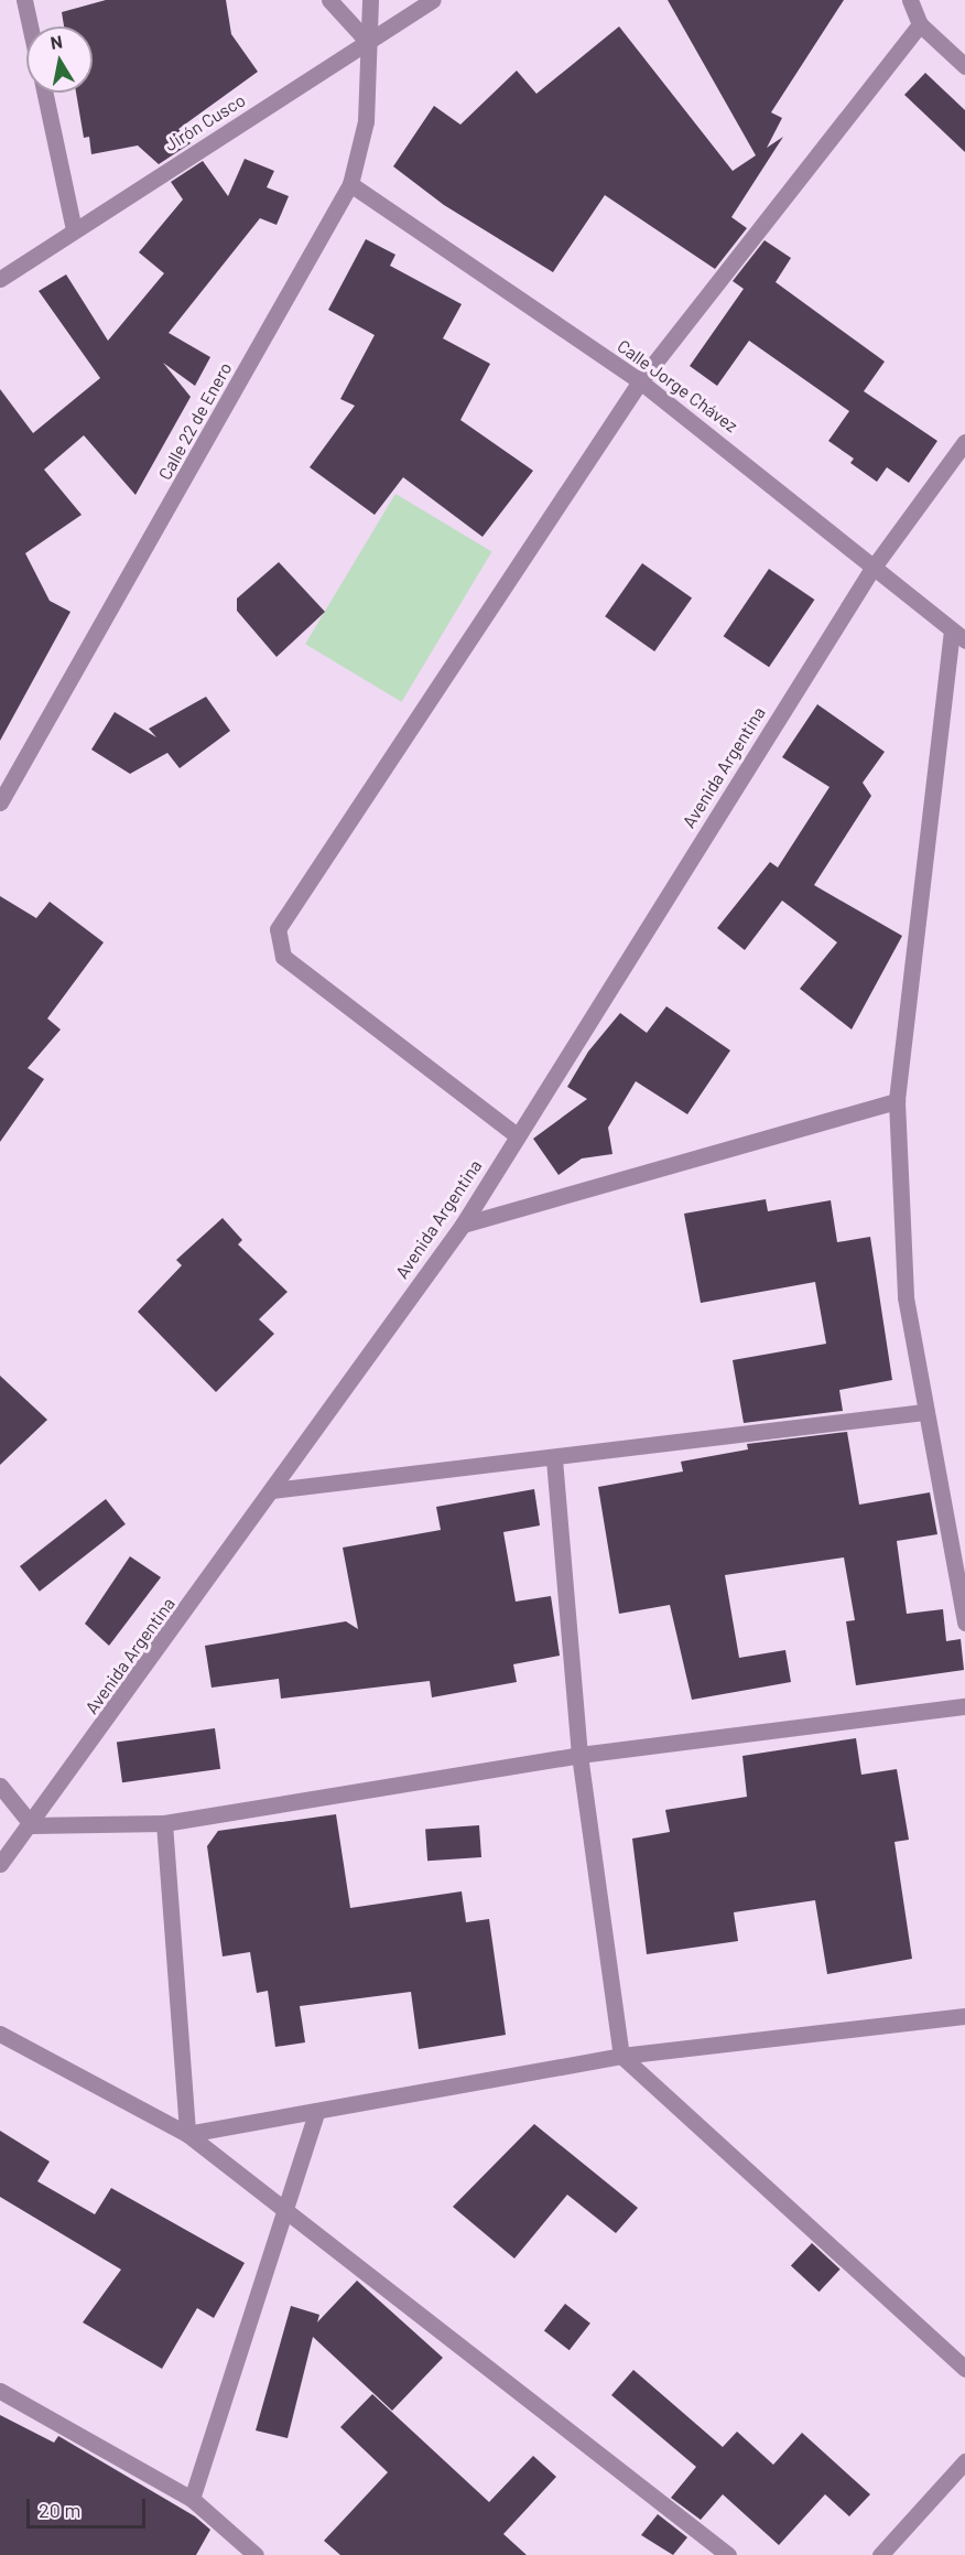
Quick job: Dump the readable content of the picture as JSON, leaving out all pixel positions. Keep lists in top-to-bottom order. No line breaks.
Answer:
{"streets":{"street":["Jirón Cusco","Calle Jorge Chávez","Calle 22 de Enero","Avenida Argentina"]},"crossings":[["Jirón Cusco","Calle 22 de Enero"],["Calle Jorge Chávez","Calle 22 de Enero"],["Calle Jorge Chávez","Avenida Argentina"]],"scale_bar":"20 m","north":"top"}
